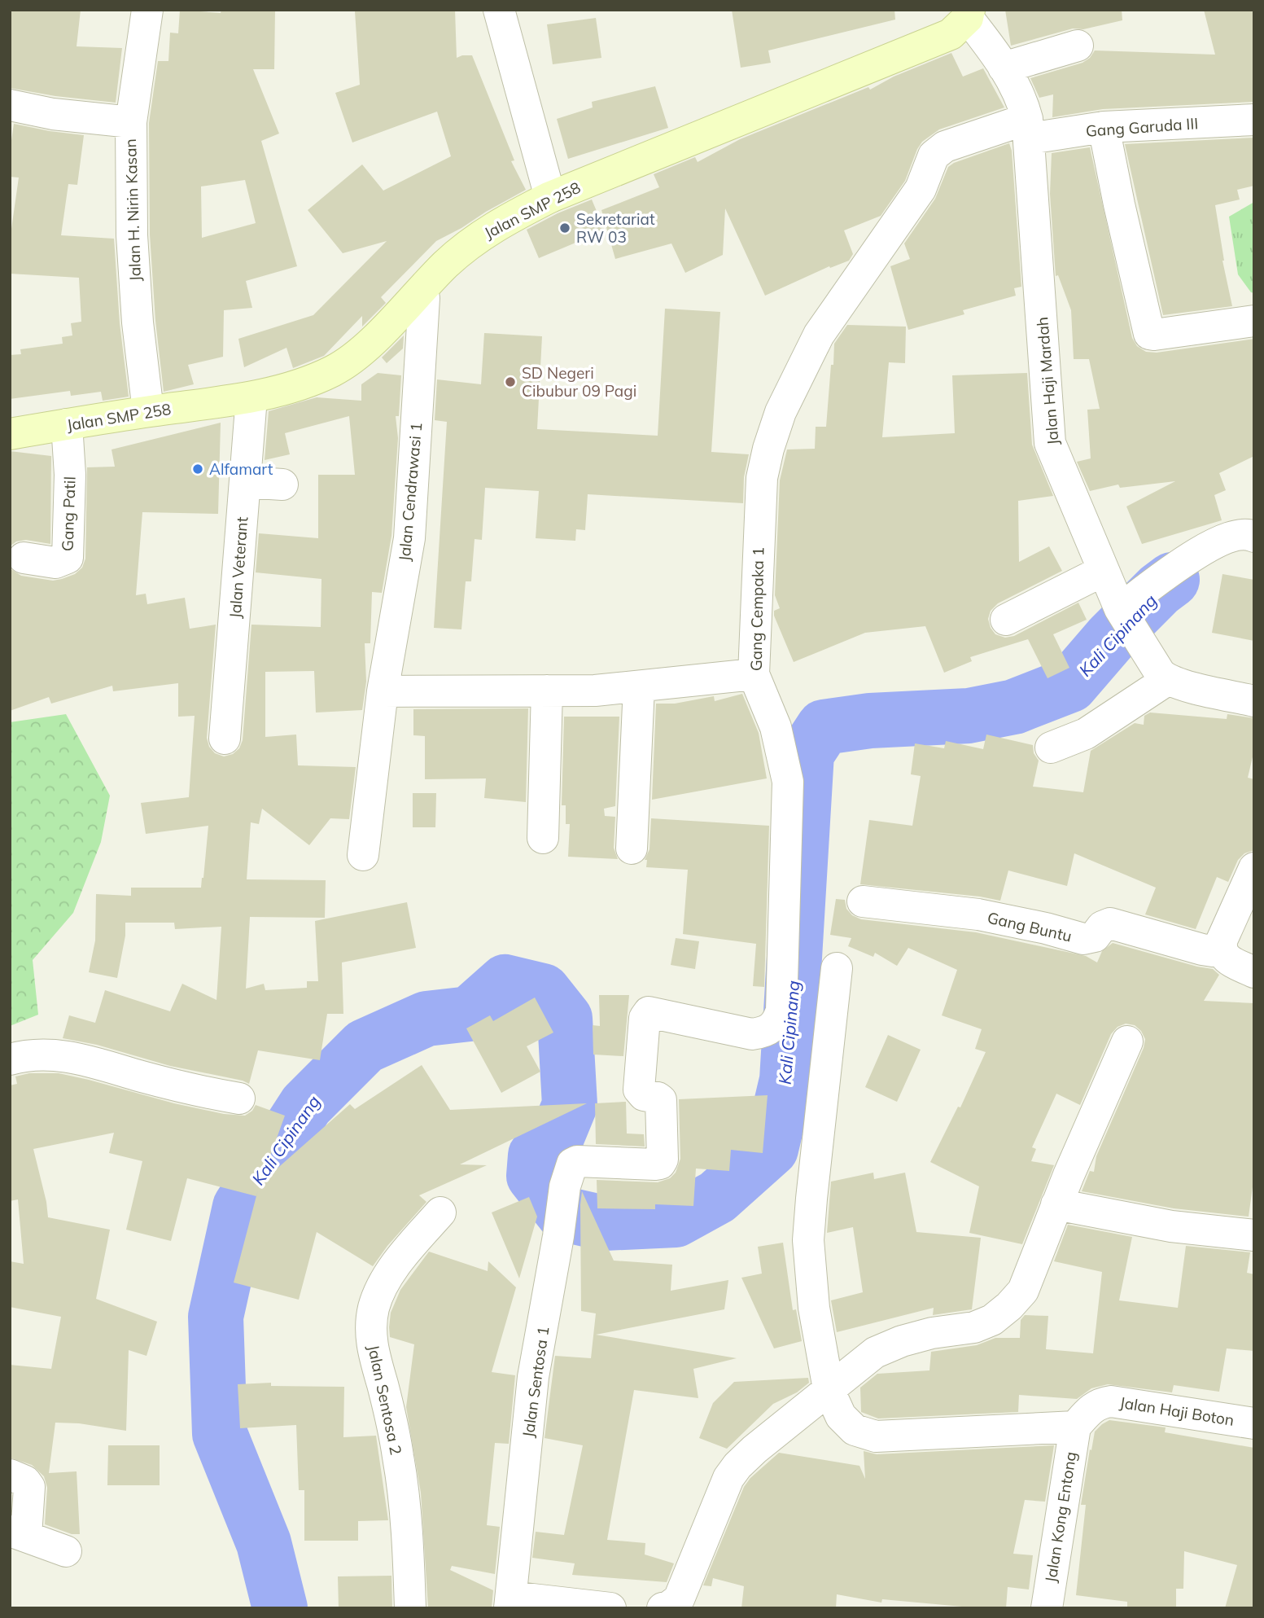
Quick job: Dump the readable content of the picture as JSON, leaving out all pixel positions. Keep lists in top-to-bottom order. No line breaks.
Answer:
{"streets":{"street":["Gang Garuda III","Jalan H. Nirin Kasan","Jalan SMP 258","Jalan Haji Mardah","Jalan Cendrawasi 1","Gang Patil","Jalan Veterant","Gang Cempaka 1","Gang Buntu","Jalan Sentosa 1","Jalan Sentosa 2","Jalan Haji Boton","Jalan Kong Entong"]},"crossings":[["Gang Garuda III","Jalan Haji Mardah"],["Gang Garuda III","Gang Cempaka 1"],["Jalan H. Nirin Kasan","Jalan SMP 258"],["Jalan SMP 258","Jalan Haji Mardah"],["Jalan SMP 258","Jalan Cendrawasi 1"],["Jalan SMP 258","Gang Patil"],["Jalan SMP 258","Jalan Veterant"],["Jalan Haji Mardah","Gang Cempaka 1"],["Gang Cempaka 1","Jalan Sentosa 1"],["Jalan Haji Boton","Jalan Kong Entong"]],"water":["Kali Cipinang"],"places":["Sekretariat RW 03","SD Negeri Cibubur 09 Pagi","Alfamart"]}
